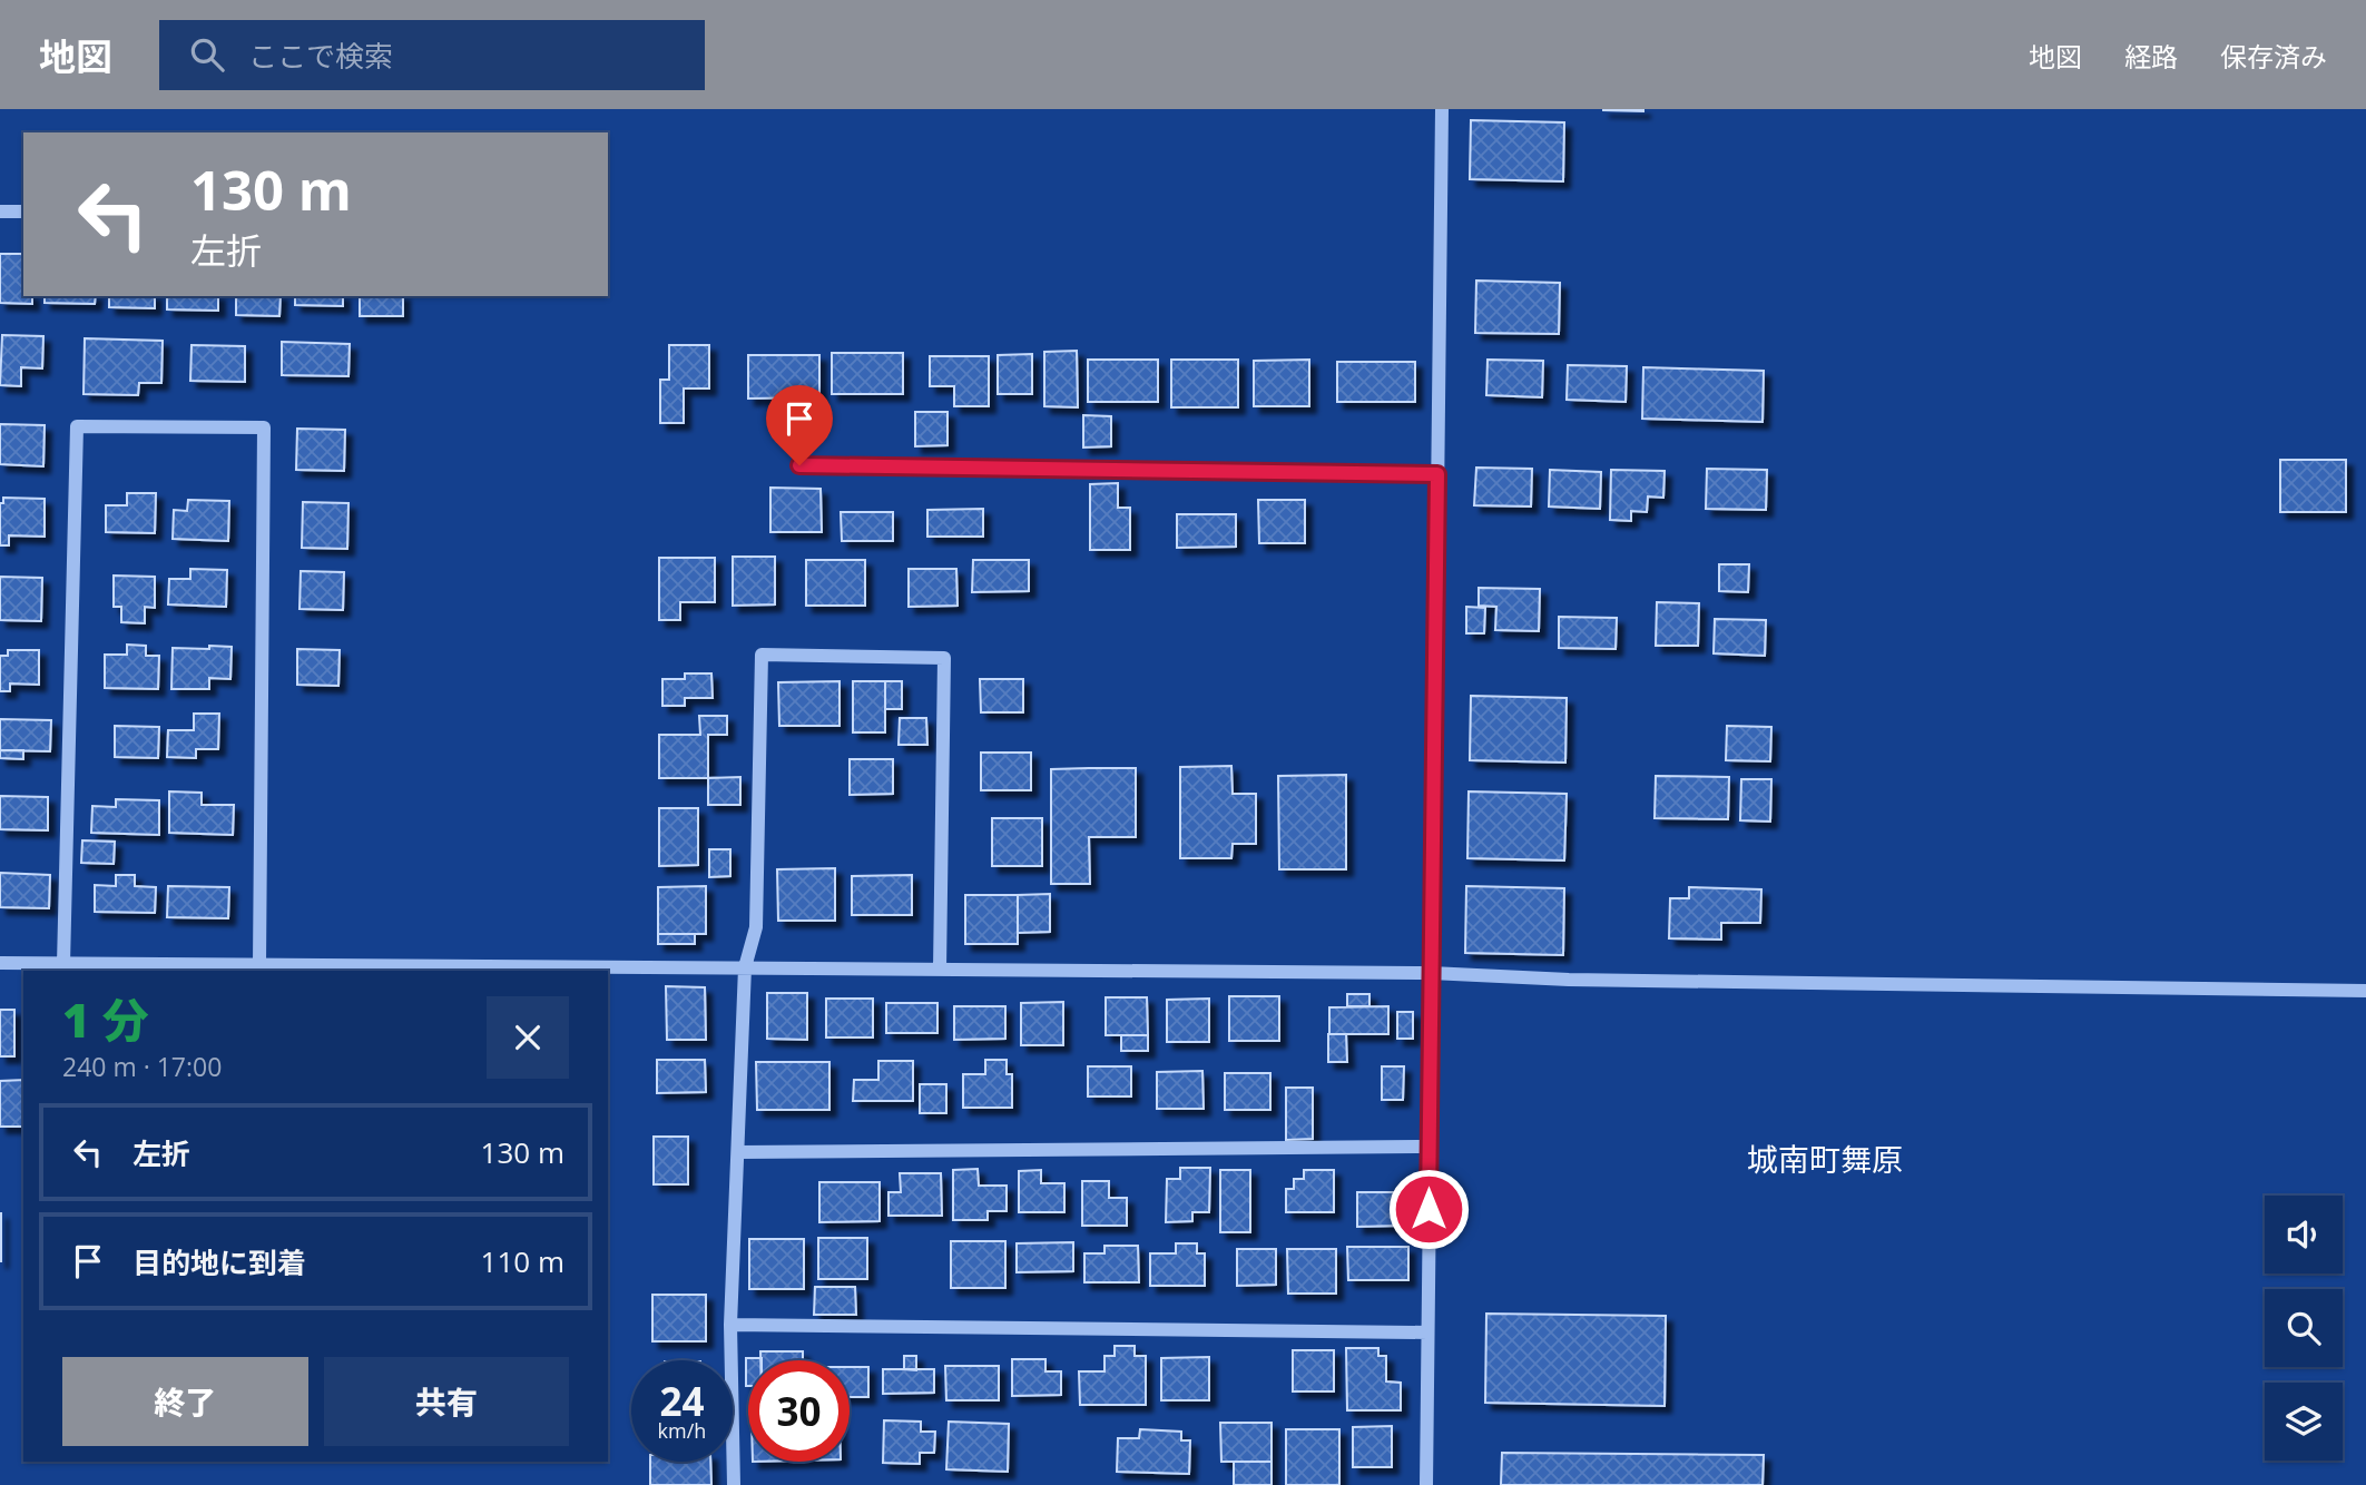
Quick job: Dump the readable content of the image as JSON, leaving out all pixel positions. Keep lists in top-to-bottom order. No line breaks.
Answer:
{"districts":["城南町舞原"],"page":{"header":"地図","search":"ここで検索","nav":["地図","経路","保存済み"],"turn":["130 m","左折"],"heading":["1 分","240 m · 17:00"],"list":[{"name":"左折","value":"130 m"},{"name":"目的地に到着","value":"110 m"}],"buttons":["終了","共有"],"speed":"24 km/h","limit":"30"}}
